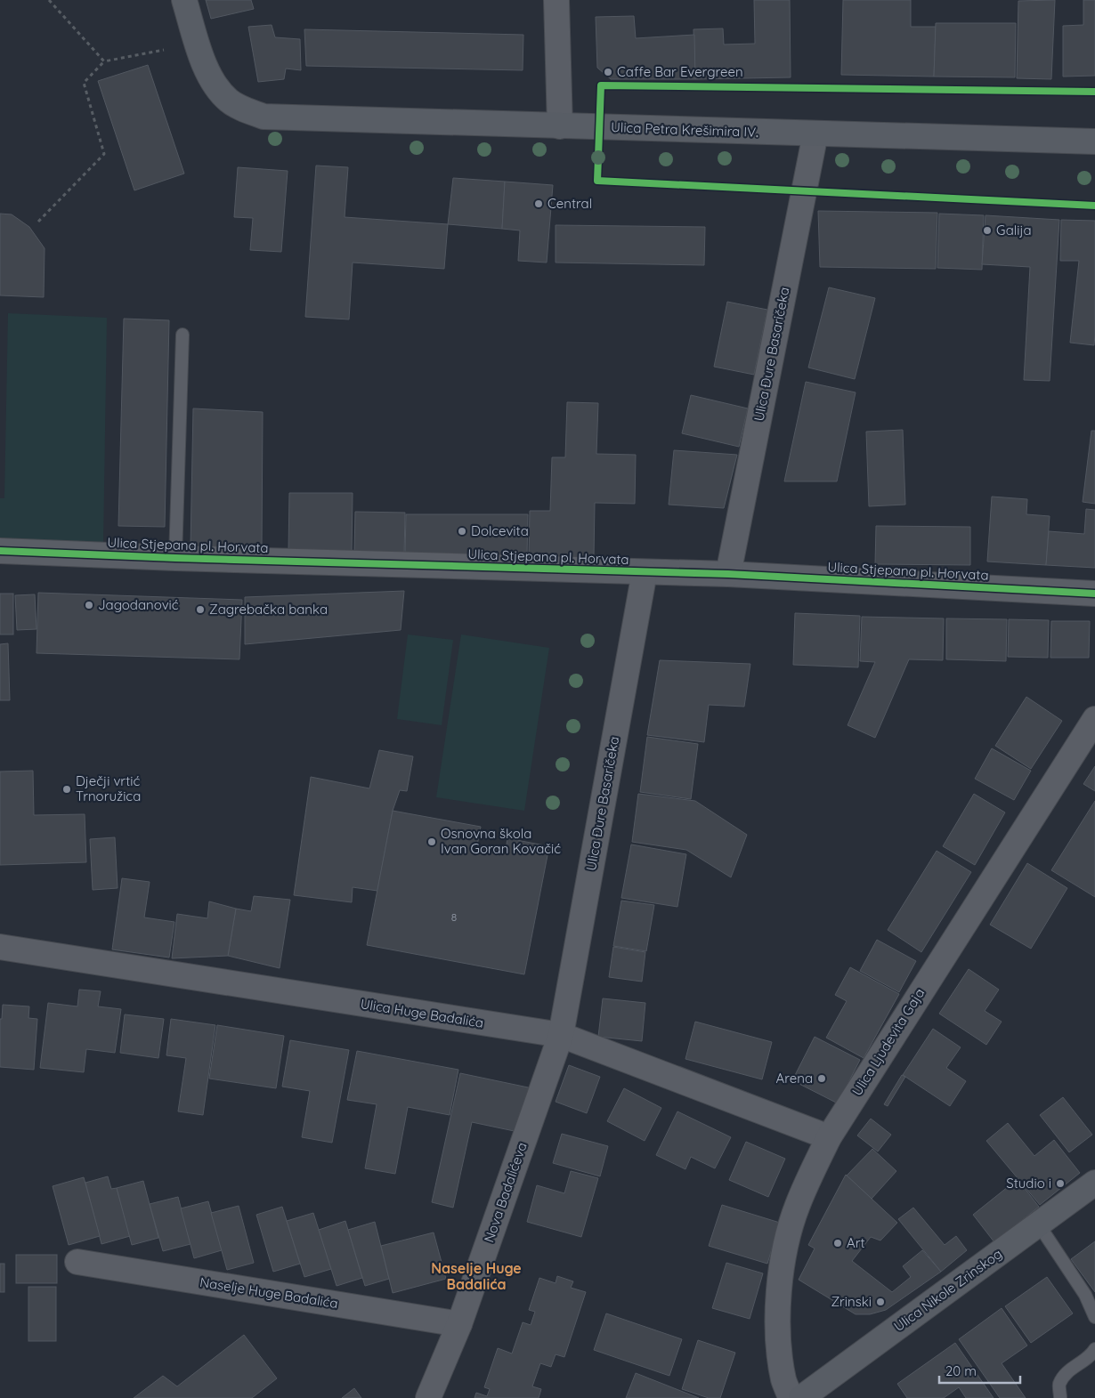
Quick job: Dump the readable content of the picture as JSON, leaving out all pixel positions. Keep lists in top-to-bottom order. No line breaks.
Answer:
{"streets":{"main road":["Ulica Petra Krešimira IV.","Ulica Nikole Zrinskog"],"street":["Ulica Đure Basaričeka","Ulica Stjepana pl. Horvata","Ulica Huge Badalića","Ulica Ljudevita Gaja","Nova Badalićeva","Naselje Huge Badalića"]},"crossings":[["Ulica Petra Krešimira IV.","Ulica Đure Basaričeka"],["Ulica Đure Basaričeka","Ulica Stjepana pl. Horvata"],["Ulica Đure Basaričeka","Ulica Huge Badalića"],["Ulica Đure Basaričeka","Nova Badalićeva"],["Ulica Huge Badalića","Ulica Ljudevita Gaja"],["Ulica Huge Badalića","Nova Badalićeva"],["Nova Badalićeva","Naselje Huge Badalića"]],"districts":["Naselje Huge Badalića"],"places":["Caffe Bar Evergreen","Central","Galija","Dolcevita","Jagodanović","Zagrebačka banka","Dječji vrtić Trnoružica","Osnovna škola Ivan Goran Kovačić","Arena","Studio i","Art","Zrinski"],"house_numbers":["8"],"scale_bar":"20 m"}
